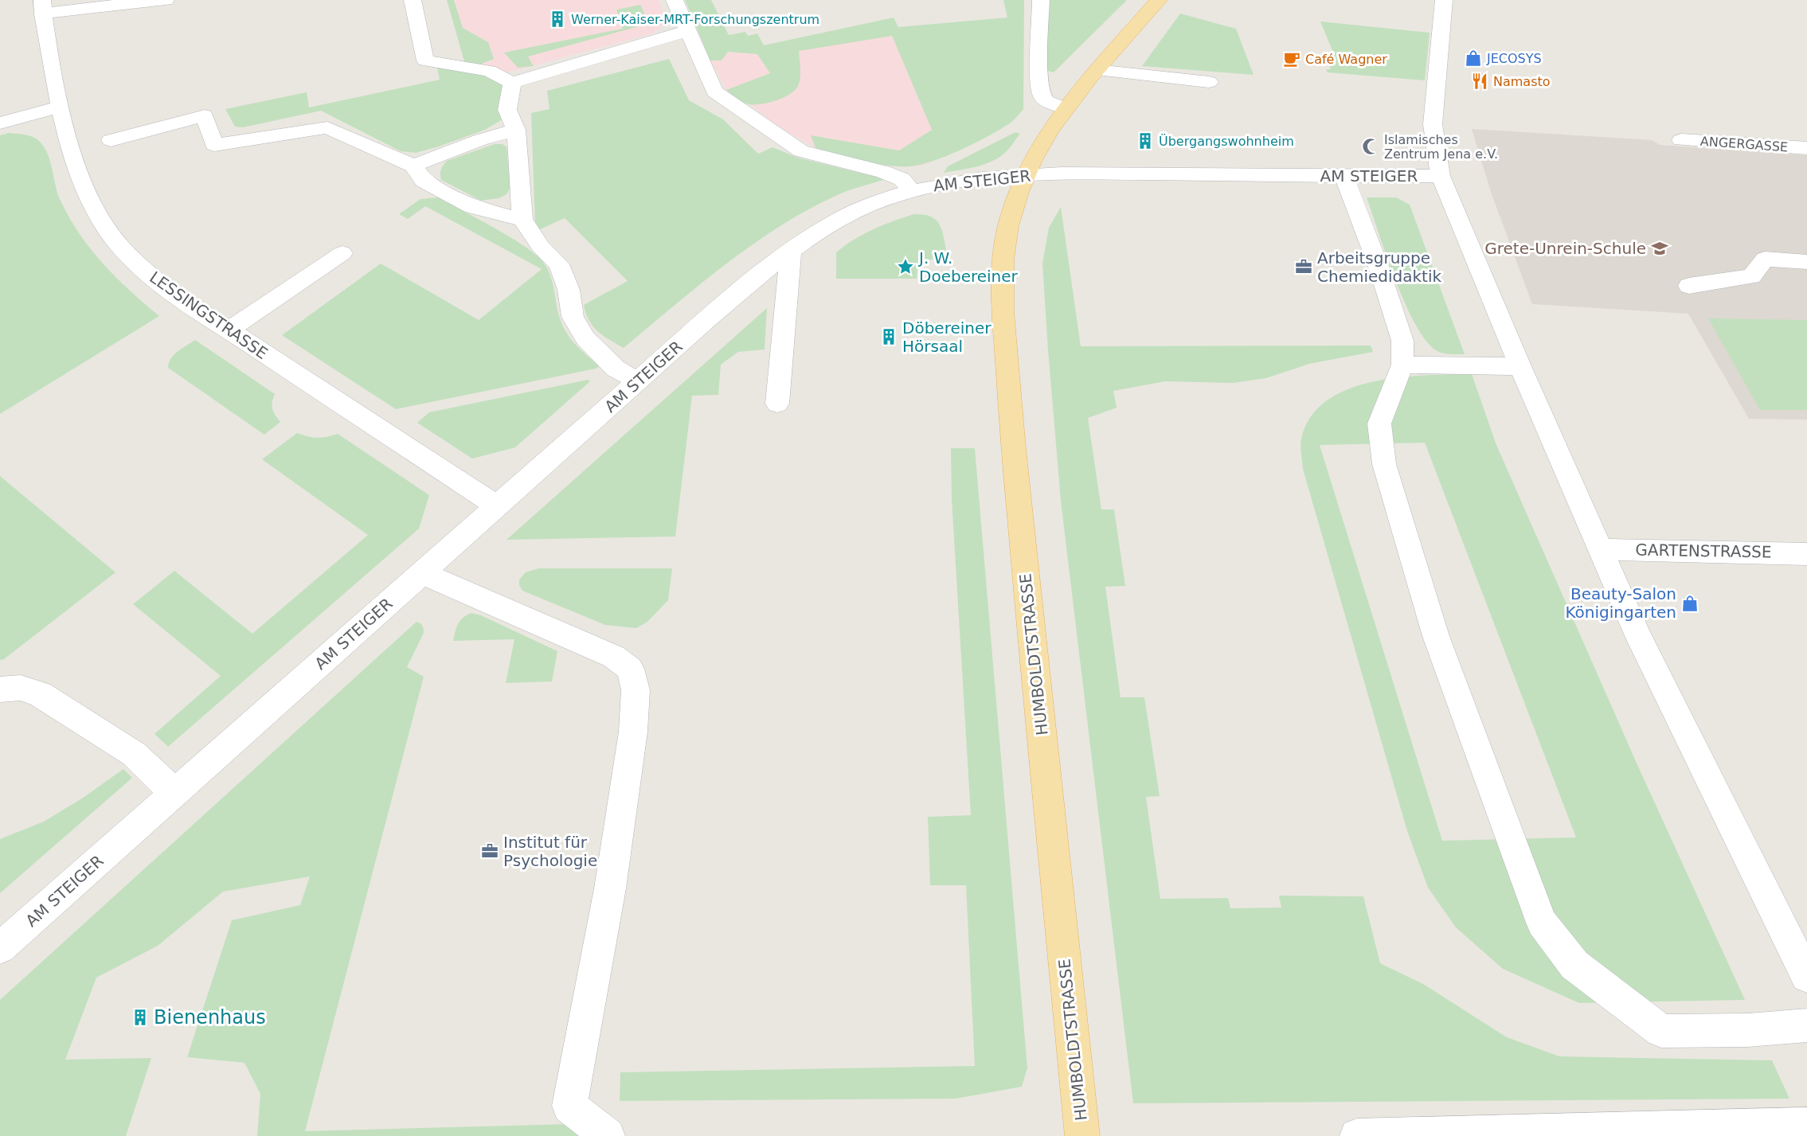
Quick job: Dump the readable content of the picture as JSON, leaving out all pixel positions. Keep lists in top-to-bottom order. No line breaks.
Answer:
{"streets":{"main road":["HUMBOLDTSTRASSE"],"street":["ANGERGASSE","AM STEIGER","LESSINGSTRASSE","GARTENSTRASSE"]},"crossings":[["AM STEIGER","LESSINGSTRASSE"],["AM STEIGER","HUMBOLDTSTRASSE"]],"places":{"building":["Werner-Kaiser-MRT-Forschungszentrum","Übergangswohnheim","Döbereiner Hörsaal","Bienenhaus"],"shop":["JECOSYS","Beauty-Salon Königingarten"],"cafe":["Café Wagner"],"restaurant":["Namasto"],"mosque":["Islamisches Zentrum Jena e.V."],"school or university":["Grete-Unrein-Schule"],"place":["J. W. Doebereiner"],"office":["Arbeitsgruppe Chemiedidaktik","Institut für Psychologie"]}}
